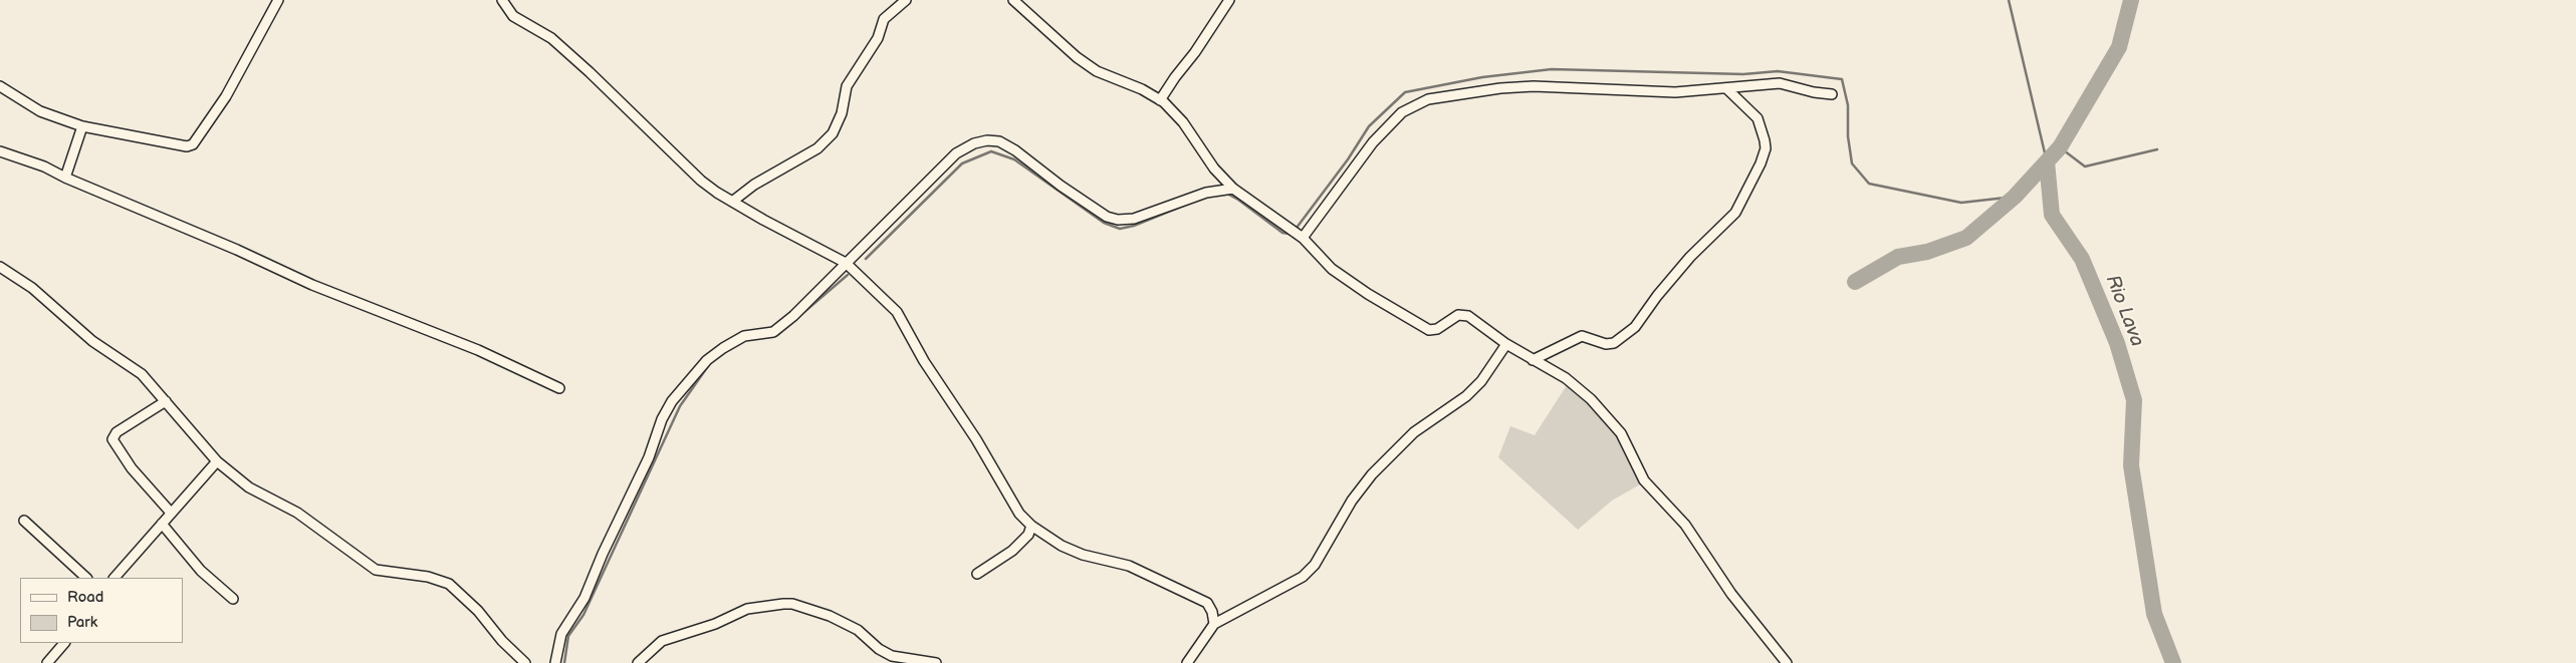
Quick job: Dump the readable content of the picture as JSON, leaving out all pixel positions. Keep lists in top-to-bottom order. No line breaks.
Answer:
{"water":["Rio Lava"],"legend":["Road","Park"]}
